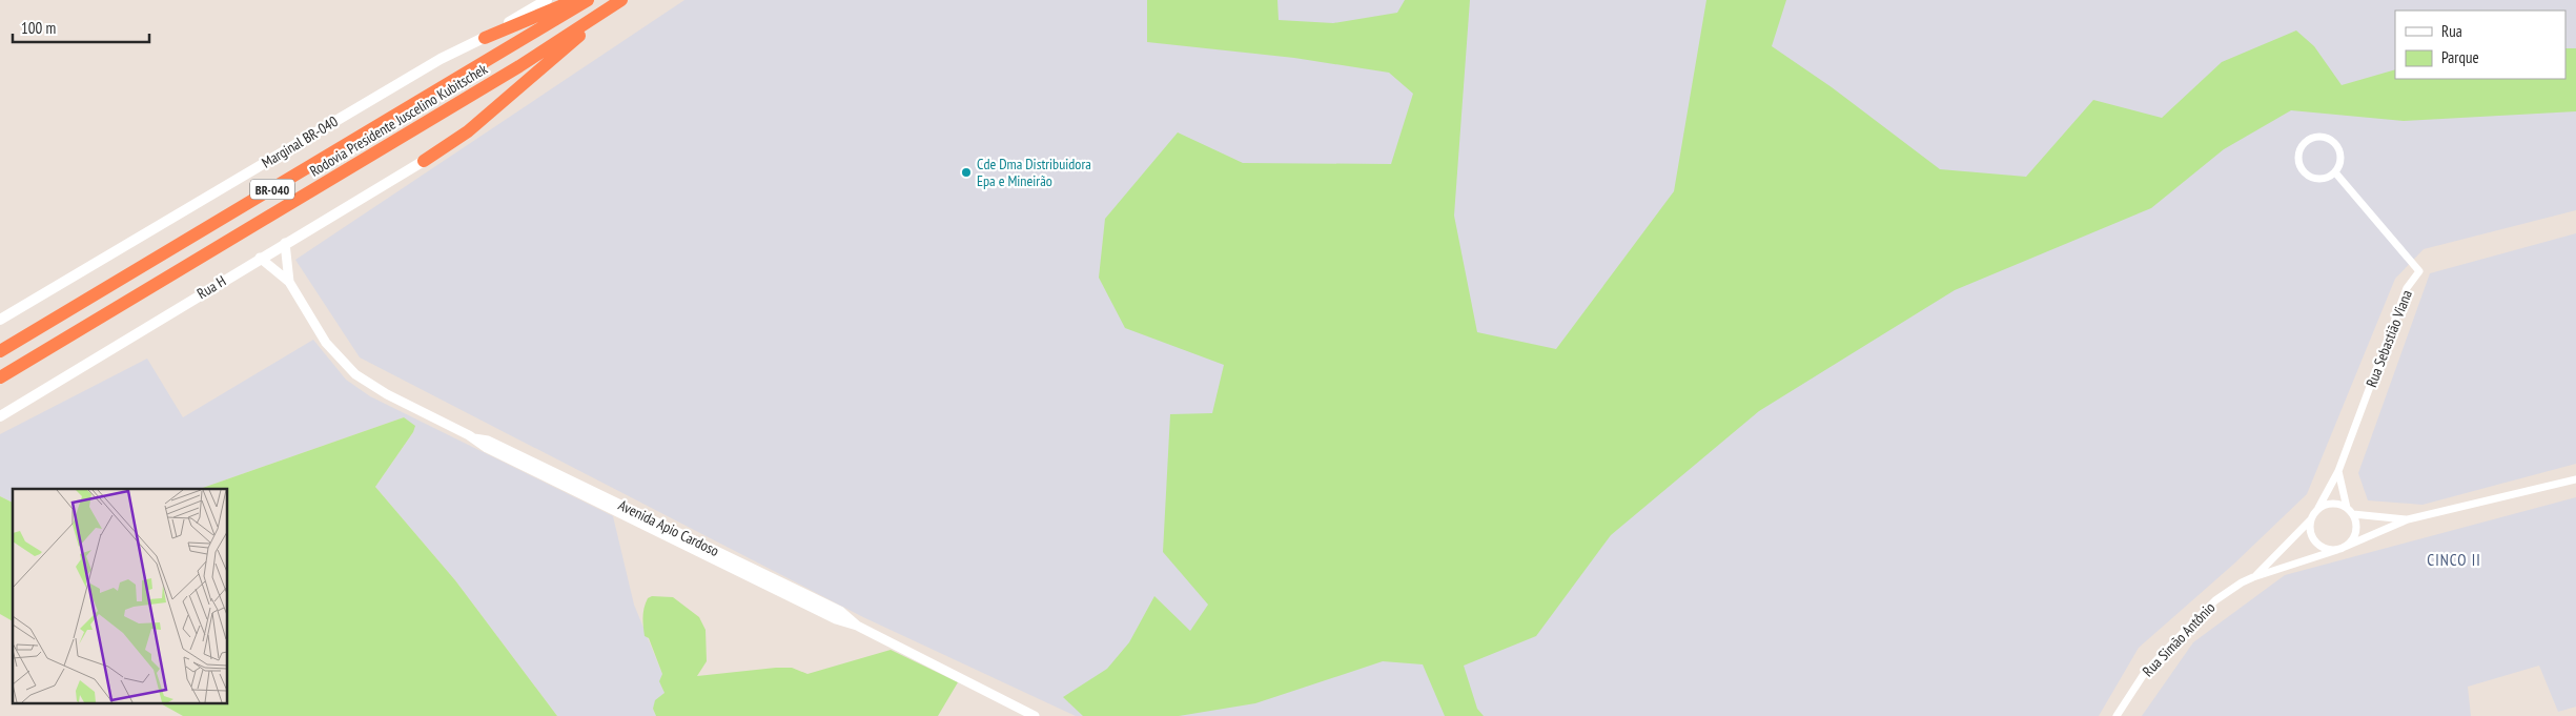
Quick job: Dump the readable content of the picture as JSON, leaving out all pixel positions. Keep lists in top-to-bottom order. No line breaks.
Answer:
{"streets":{"highway":["Rodovia Presidente Juscelino Kubitschek","BR-040"],"main road":["Marginal BR-040","Rua H"],"street":["Rua Sebastião Viana","Avenida Apio Cardoso","Rua Simão Antônio"]},"crossings":[["Rua H","Avenida Apio Cardoso"],["Rua Sebastião Viana","Rua Simão Antônio"]],"districts":["CINCO II"],"places":["Cde Dma Distribuidora Epa e Mineirão"],"legend":["Rua","Parque"],"scale_bar":"100 m"}
